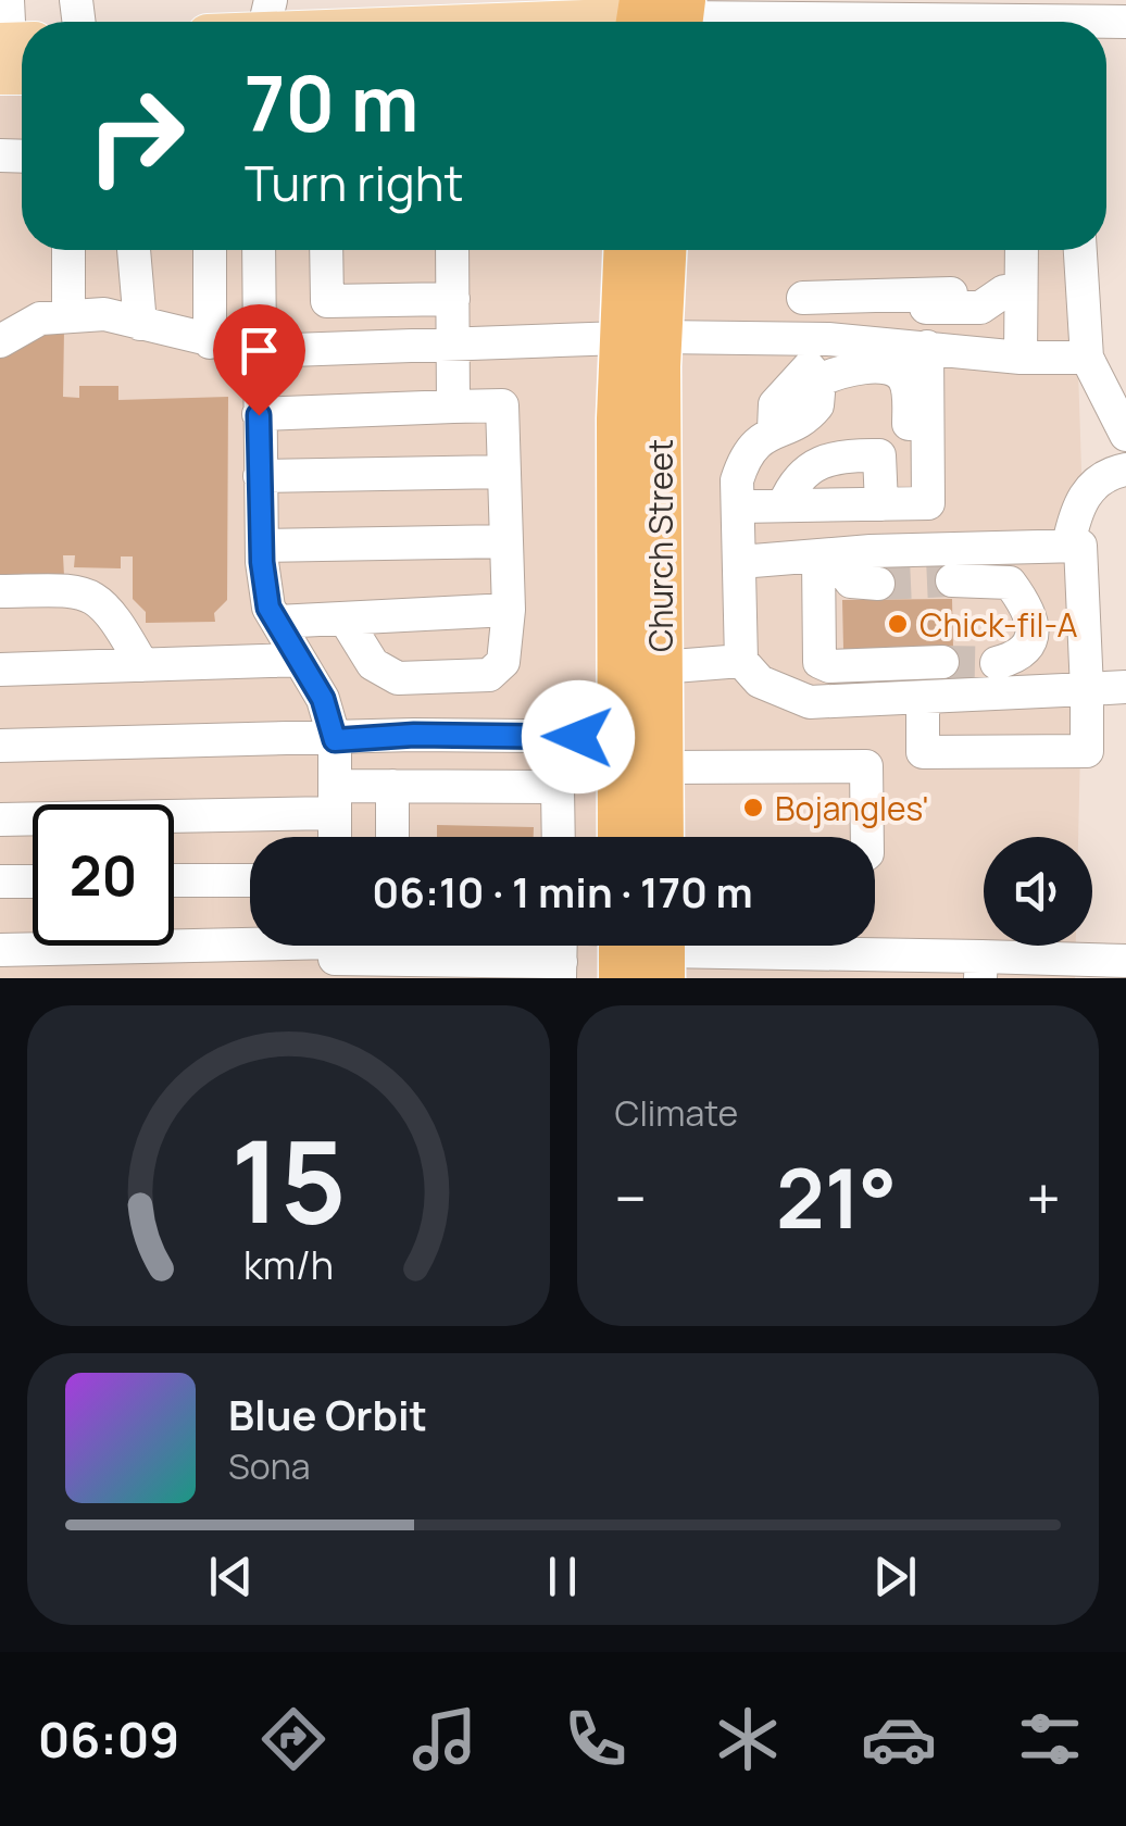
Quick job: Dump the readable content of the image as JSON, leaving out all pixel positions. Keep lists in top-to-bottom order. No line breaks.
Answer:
{"streets":{"highway":["Church Street"]},"places":["Chick-fil-A","Bojangles'"],"page":{"turn":["70 m","Turn right"],"limit":"20","trip":"06:10 · 1 min · 170 m","tile":"Climate","heat":["−","21°","+"],"song":["Blue Orbit","Sona"],"tabs":"06:09","gauge":["15","km/h"]}}
